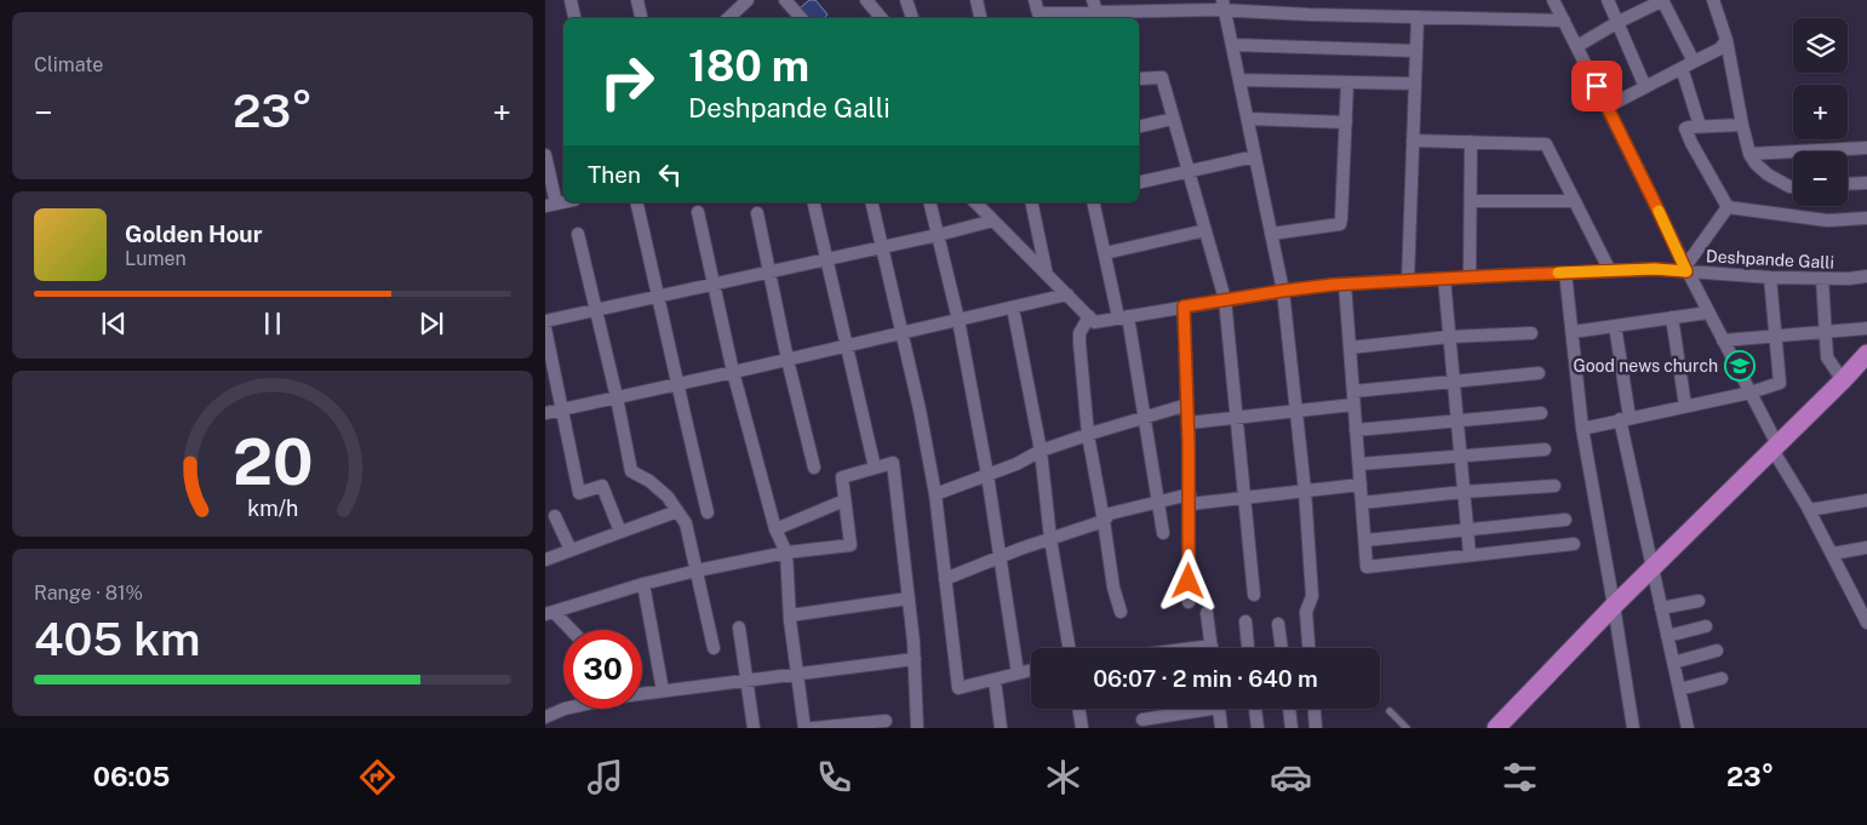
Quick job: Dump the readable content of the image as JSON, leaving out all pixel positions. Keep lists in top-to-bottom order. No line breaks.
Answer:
{"streets":{"street":["Deshpande Galli"]},"places":{"school or university":["Good news church"]},"page":{"tile":["Climate",["Range · 81%","405 km"]],"map_buttons":["+","−"],"turn":["180 m","Deshpande Galli"],"heat":["−","23°","+"],"then":"Then","song":["Golden Hour","Lumen"],"limit":"30","trip":"06:07 · 2 min · 640 m","tabs":["06:05","23°"],"gauge":["20","km/h"]}}
